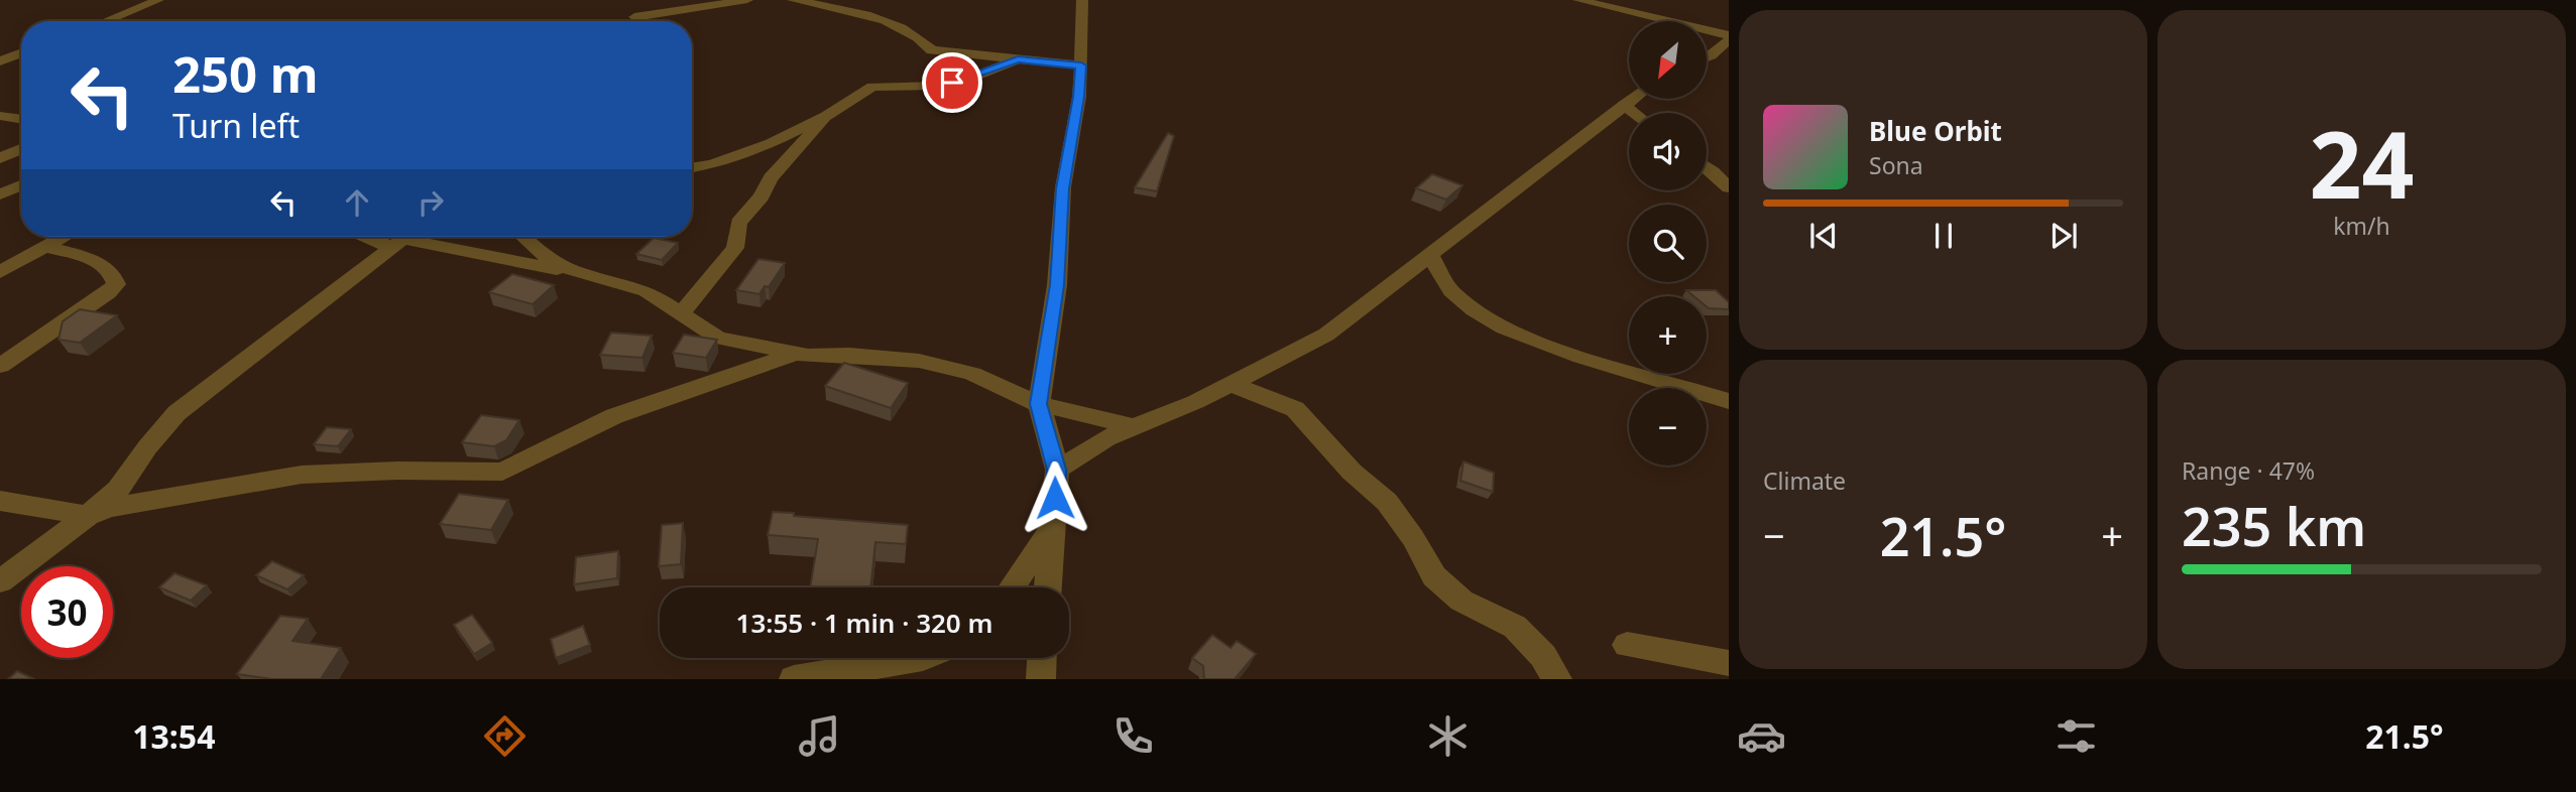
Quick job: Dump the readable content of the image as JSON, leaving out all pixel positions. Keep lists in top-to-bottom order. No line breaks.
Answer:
{"north":"bottom left","page":{"tile":[["24","km/h"],"Climate",["Range · 47%","235 km"]],"map_buttons":["+","−"],"turn":["250 m","Turn left"],"song":["Blue Orbit","Sona"],"heat":["−","21.5°","+"],"limit":"30","trip":"13:55 · 1 min · 320 m","tabs":["13:54","21.5°"]}}
